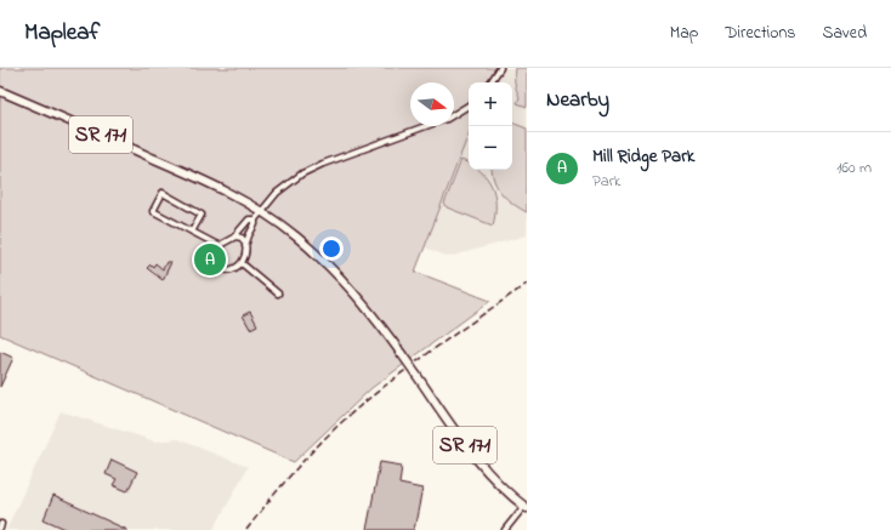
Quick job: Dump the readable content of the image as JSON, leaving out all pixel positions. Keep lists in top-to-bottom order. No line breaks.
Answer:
{"streets":{"main road":["SR 171"]},"north":"right","page":{"header":"Mapleaf","nav":["Map","Directions","Saved"],"heading":"Nearby","map_buttons":["+","−"],"list":[{"mark":"A","name":"Mill Ridge Park","note":"Park","value":"160 m"}],"pins":"A"}}
